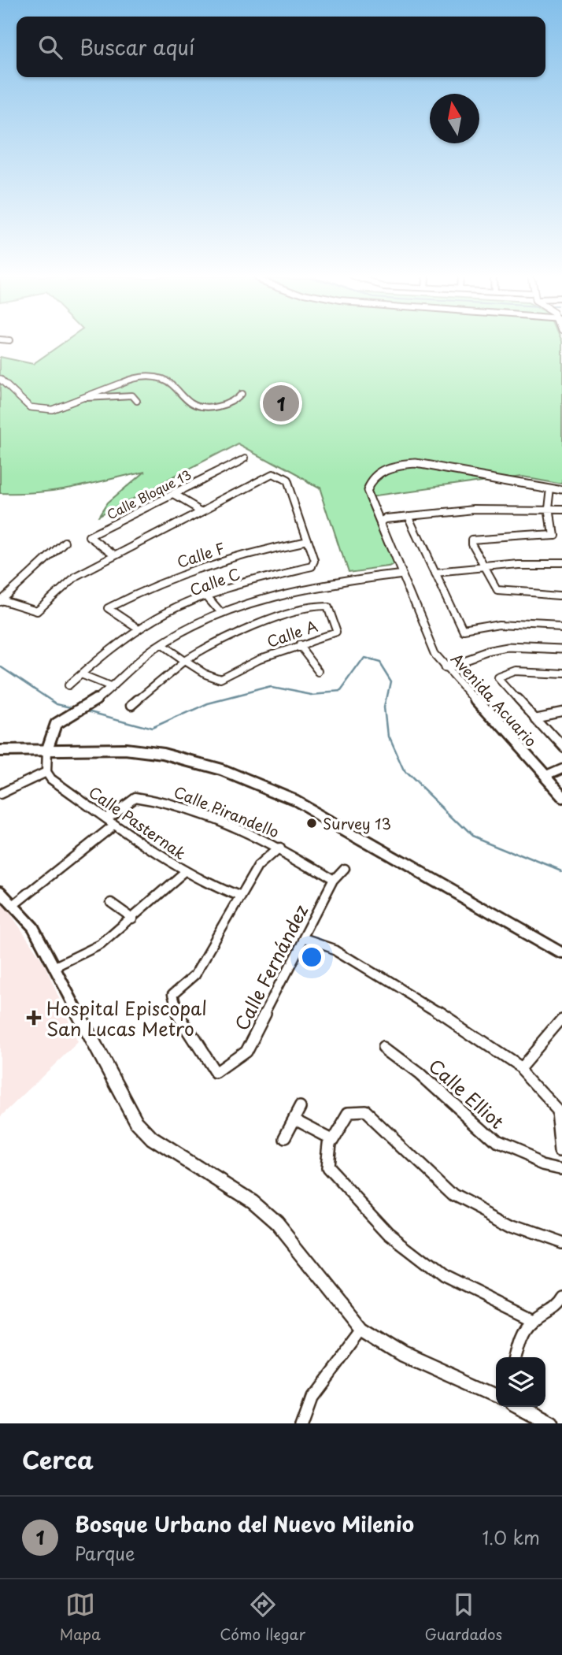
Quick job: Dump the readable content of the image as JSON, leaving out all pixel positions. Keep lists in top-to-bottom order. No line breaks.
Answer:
{"streets":{"street":["Calle Bloque 13","Calle F","Calle C","Calle A","Avenida Acuario","Calle Pirandello","Calle Pasternak","Calle Fernández","Calle Elliot"]},"crossings":[["Calle F","Calle C"],["Calle Pirandello","Calle Pasternak"],["Calle Pirandello","Calle Fernández"],["Calle Pasternak","Calle Fernández"]],"places":{"other":["Survey 13"],"health":["Hospital Episcopal San Lucas Metro"]},"north":"top","page":{"search":"Buscar aquí","pins":"1","heading":"Cerca","list":[{"mark":"1","name":"Bosque Urbano del Nuevo Milenio","note":"Parque","value":"1.0 km"}],"nav":["Mapa","Cómo llegar","Guardados"]}}
